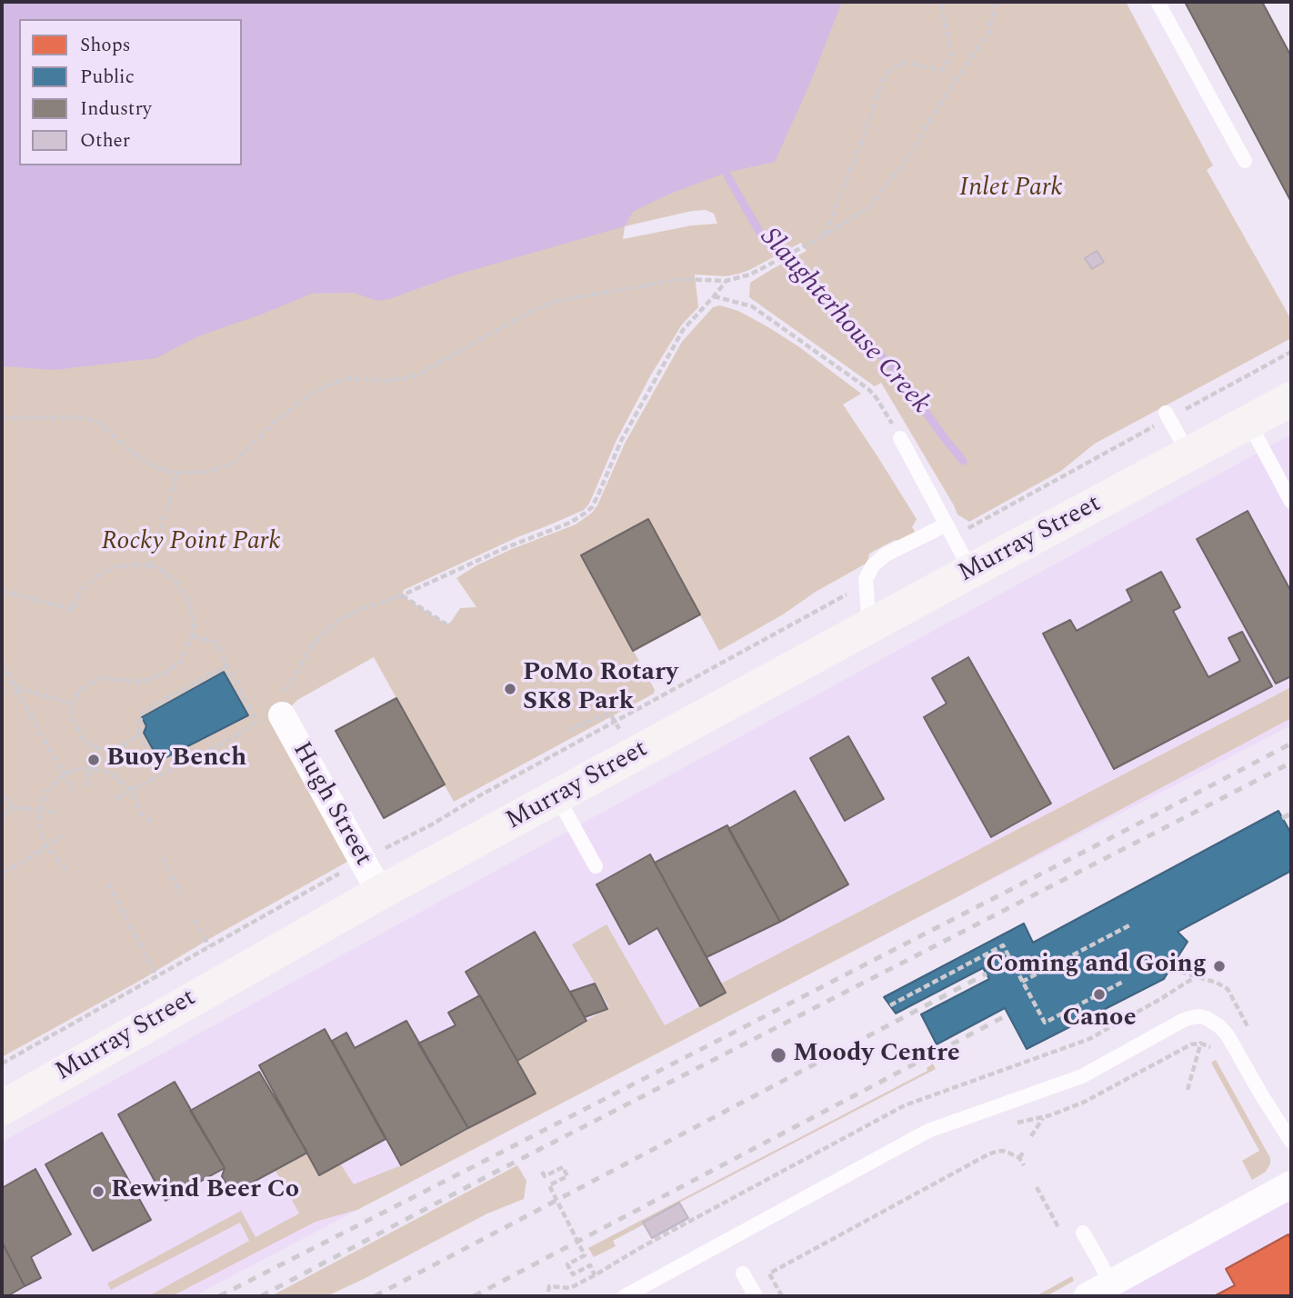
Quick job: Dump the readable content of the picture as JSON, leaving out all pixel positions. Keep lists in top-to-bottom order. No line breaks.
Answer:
{"streets":{"main road":["Murray Street"],"street":["Hugh Street"]},"crossings":[["Murray Street","Hugh Street"]],"water":["Slaughterhouse Creek"],"parks":["Inlet Park","Rocky Point Park"],"places":["PoMo Rotary SK8 Park","Buoy Bench","Coming and Going","Canoe","Moody Centre","Rewind Beer Co"],"legend":["Shops","Public","Industry","Other"]}
